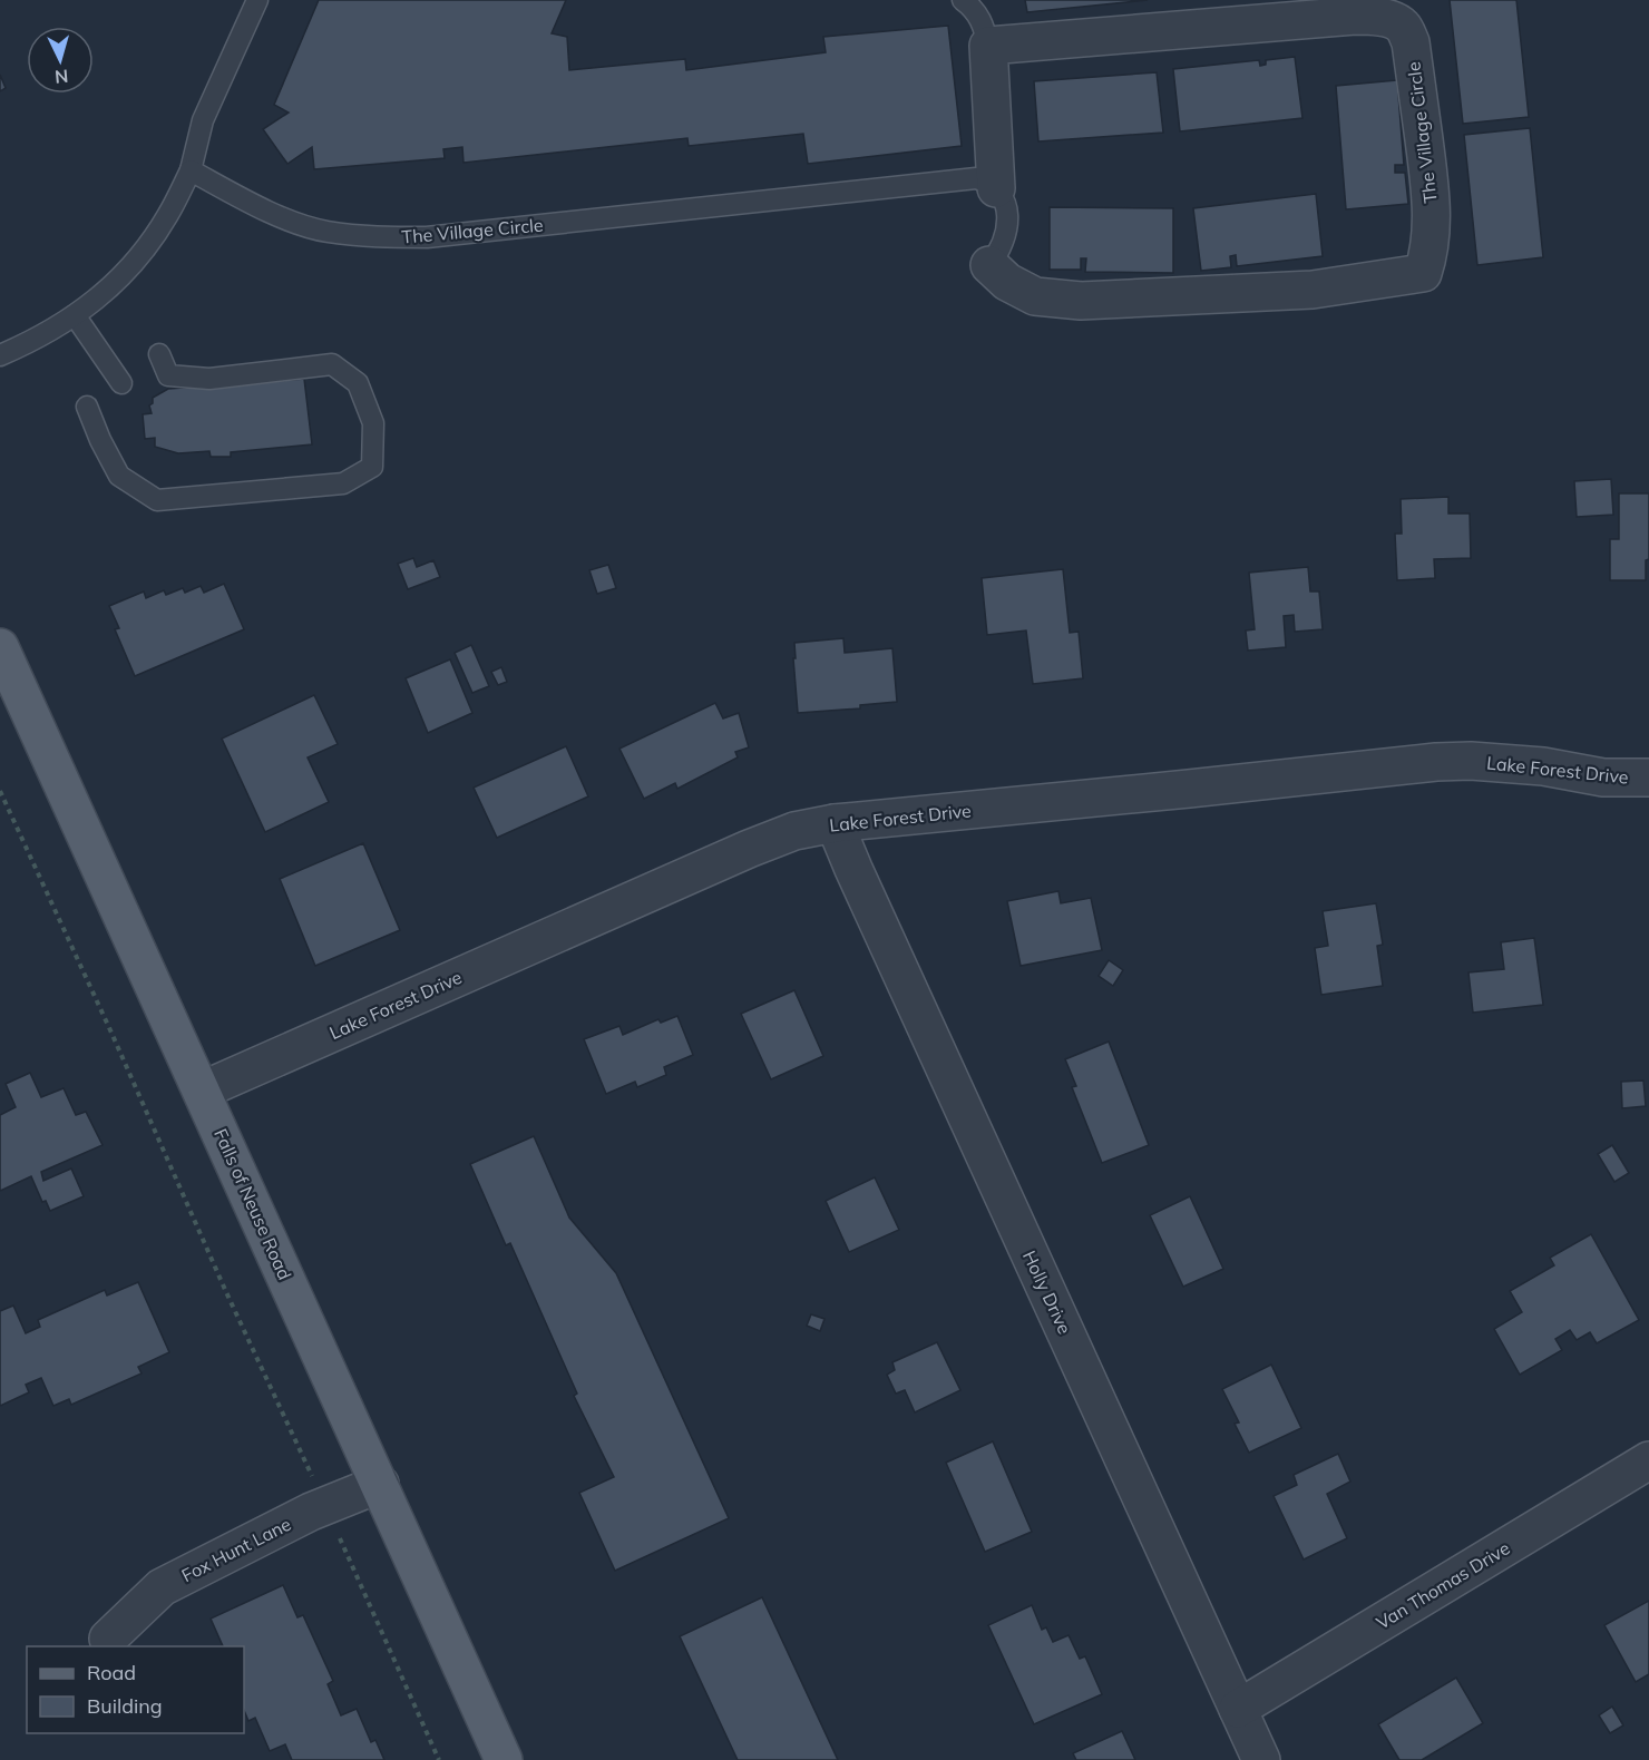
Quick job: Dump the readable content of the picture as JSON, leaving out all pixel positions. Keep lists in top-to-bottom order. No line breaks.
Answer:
{"streets":{"main road":["Falls of Neuse Road"],"street":["The Village Circle","Lake Forest Drive","Holly Drive","Fox Hunt Lane","Van Thomas Drive"]},"crossings":[["Lake Forest Drive","Falls of Neuse Road"],["Lake Forest Drive","Holly Drive"],["Falls of Neuse Road","Fox Hunt Lane"],["Holly Drive","Van Thomas Drive"]],"legend":["Road","Building"],"north":"bottom"}
